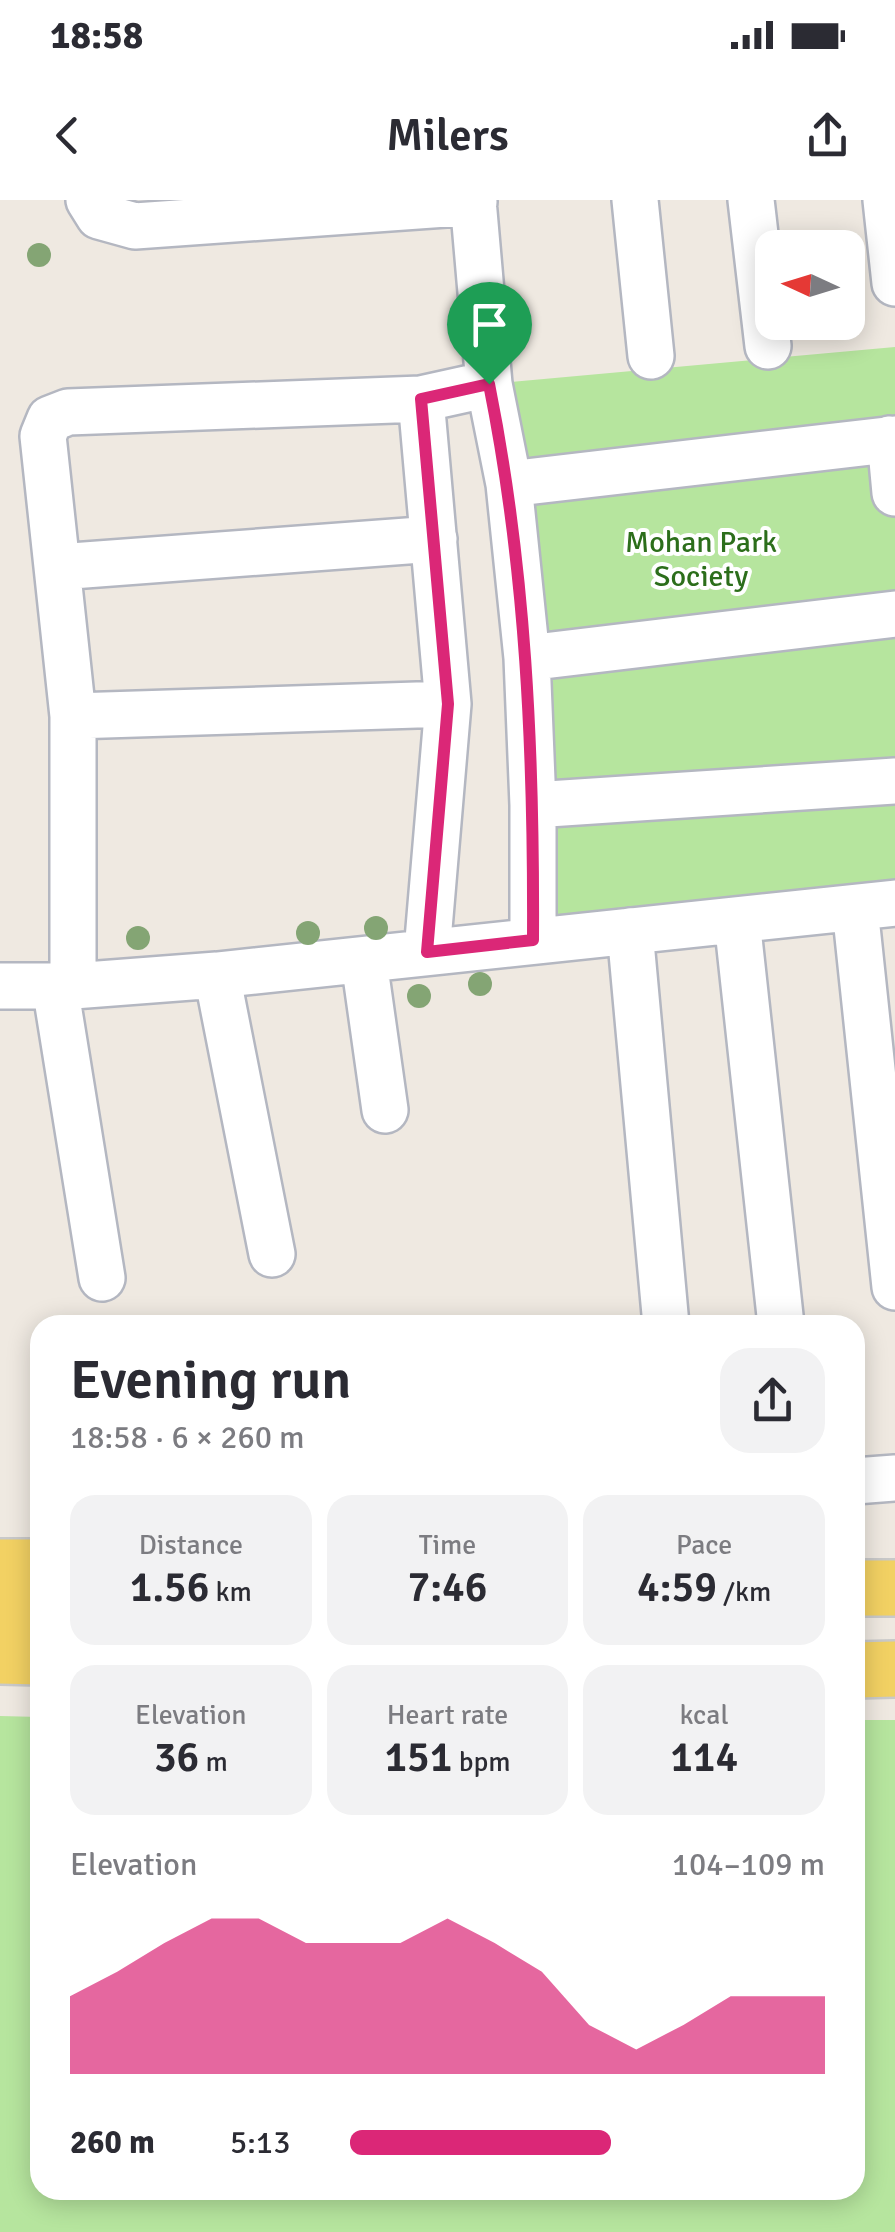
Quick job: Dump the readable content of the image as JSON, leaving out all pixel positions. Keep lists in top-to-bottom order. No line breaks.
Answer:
{"parks":["Mohan Park Society"],"north":"left","page":{"status":"18:58","header":"Milers","heading":["Evening run","18:58 · 6 × 260 m"],"stats":[["Distance","1.56 km"],["Time","7:46"],["Pace","4:59 /km"],["Elevation","36 m"],["Heart rate","151 bpm"],["kcal","114"]],"chart":["Elevation","104–109 m"],"list":[{"name":"260 m","note":"5:13"}]}}
